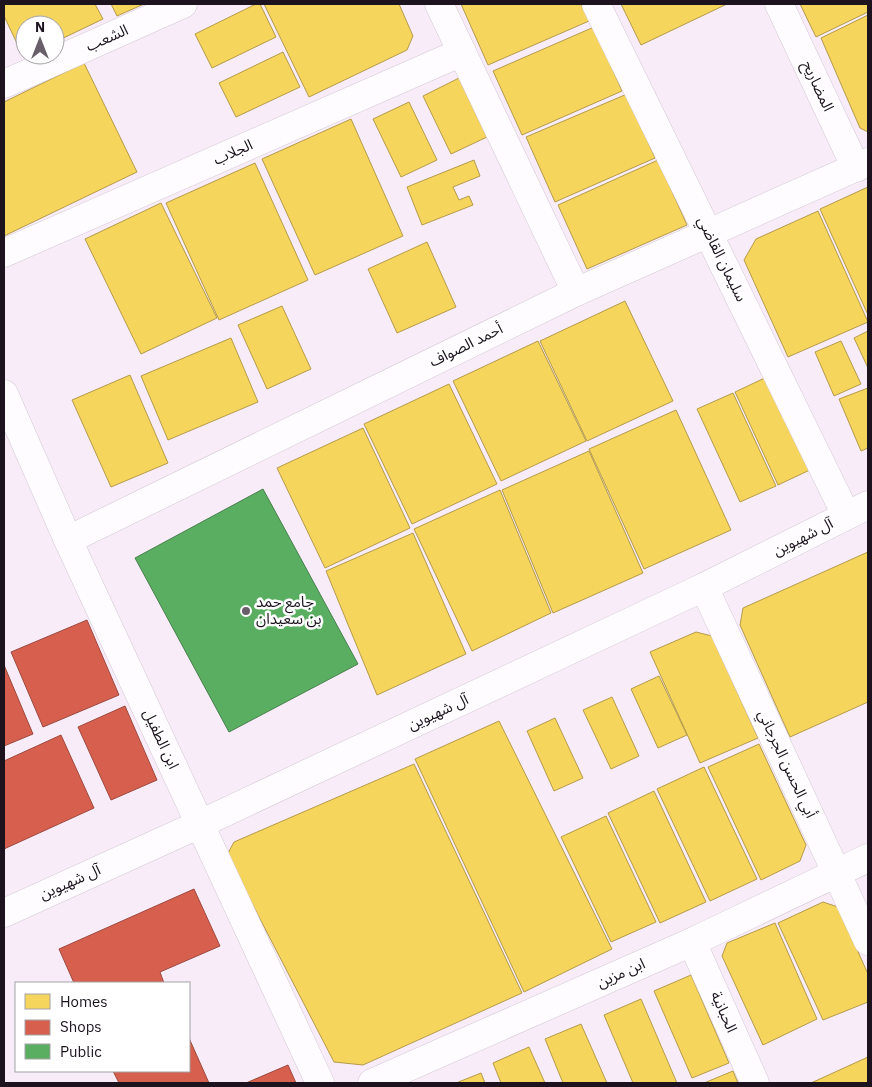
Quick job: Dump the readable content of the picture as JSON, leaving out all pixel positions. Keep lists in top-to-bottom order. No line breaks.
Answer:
{"streets":{"street":["الشعب","المضاريح","الجلاب","سليمان القاضي","أحمد الصواف","آل شهيوين","ابن الطفيل","أبي الحسن الجرجاني","ابن مزين","الحبانية"]},"crossings":[["المضاريح","أحمد الصواف"],["سليمان القاضي","أحمد الصواف"],["سليمان القاضي","آل شهيوين"],["أحمد الصواف","ابن الطفيل"],["آل شهيوين","ابن الطفيل"],["آل شهيوين","أبي الحسن الجرجاني"],["أبي الحسن الجرجاني","ابن مزين"],["ابن مزين","الحبانية"]],"places":["جامع حمد بن سعيدان"],"legend":["Homes","Shops","Public"],"north":"top"}
